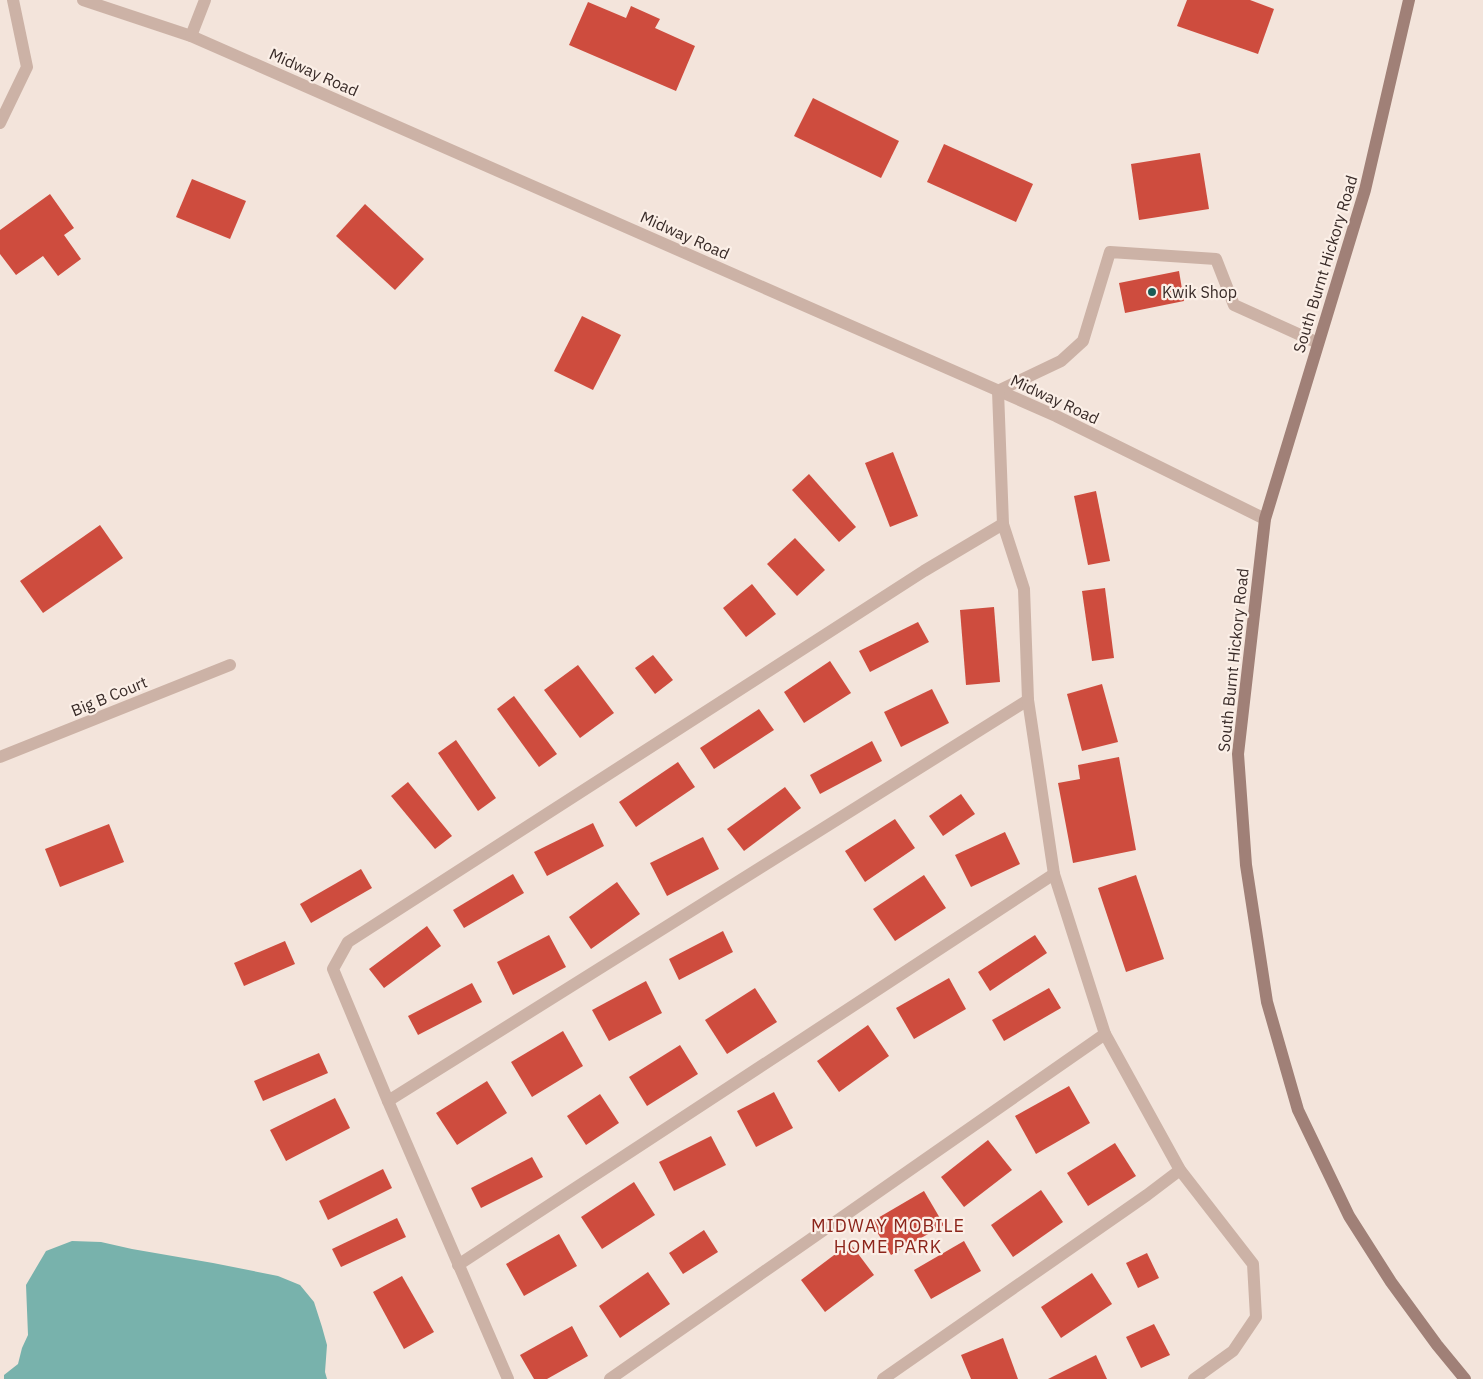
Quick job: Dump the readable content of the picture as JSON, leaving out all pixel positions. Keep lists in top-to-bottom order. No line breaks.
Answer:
{"streets":{"street":["Midway Road","South Burnt Hickory Road","Big B Court"]},"crossings":[["Midway Road","South Burnt Hickory Road"]],"districts":["MIDWAY MOBILE HOME PARK"],"places":["Kwik Shop"]}
